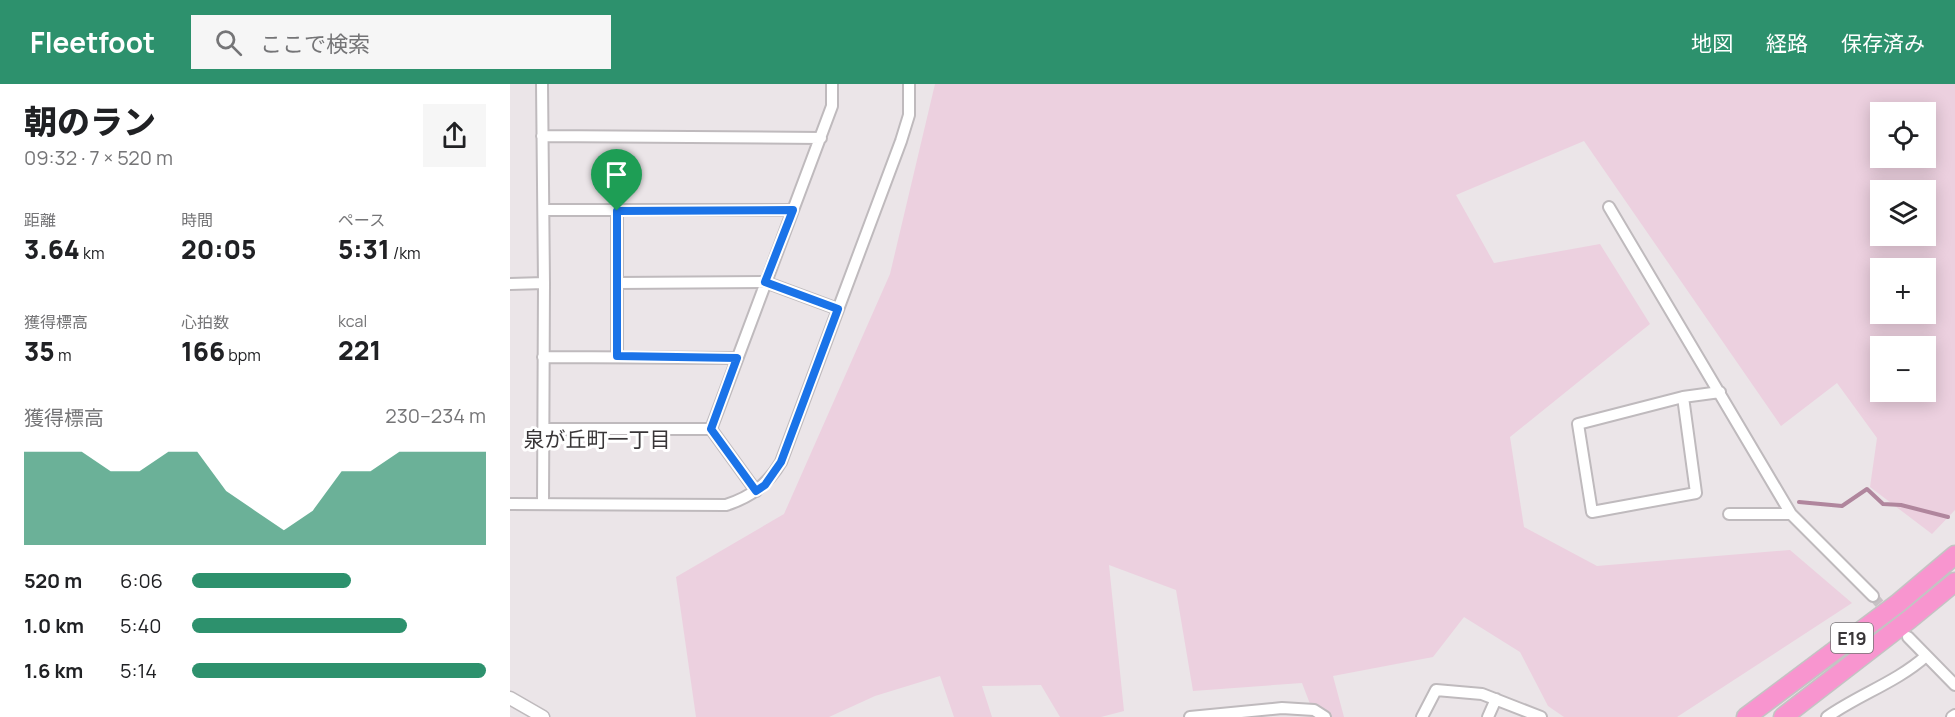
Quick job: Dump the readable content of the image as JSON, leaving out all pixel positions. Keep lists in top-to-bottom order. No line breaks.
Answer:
{"streets":{"highway":["E19"]},"districts":["泉が丘町一丁目"],"page":{"header":"Fleetfoot","search":"ここで検索","nav":["地図","経路","保存済み"],"heading":["朝のラン","09:32 · 7 × 520 m"],"map_buttons":["+","−"],"stats":[["距離","3.64 km"],["時間","20:05"],["ペース","5:31 /km"],["獲得標高","35 m"],["心拍数","166 bpm"],["kcal","221"]],"chart":["獲得標高","230–234 m"],"list":[{"name":"520 m","note":"6:06"},{"name":"1.0 km","note":"5:40"},{"name":"1.6 km","note":"5:14"}]}}
